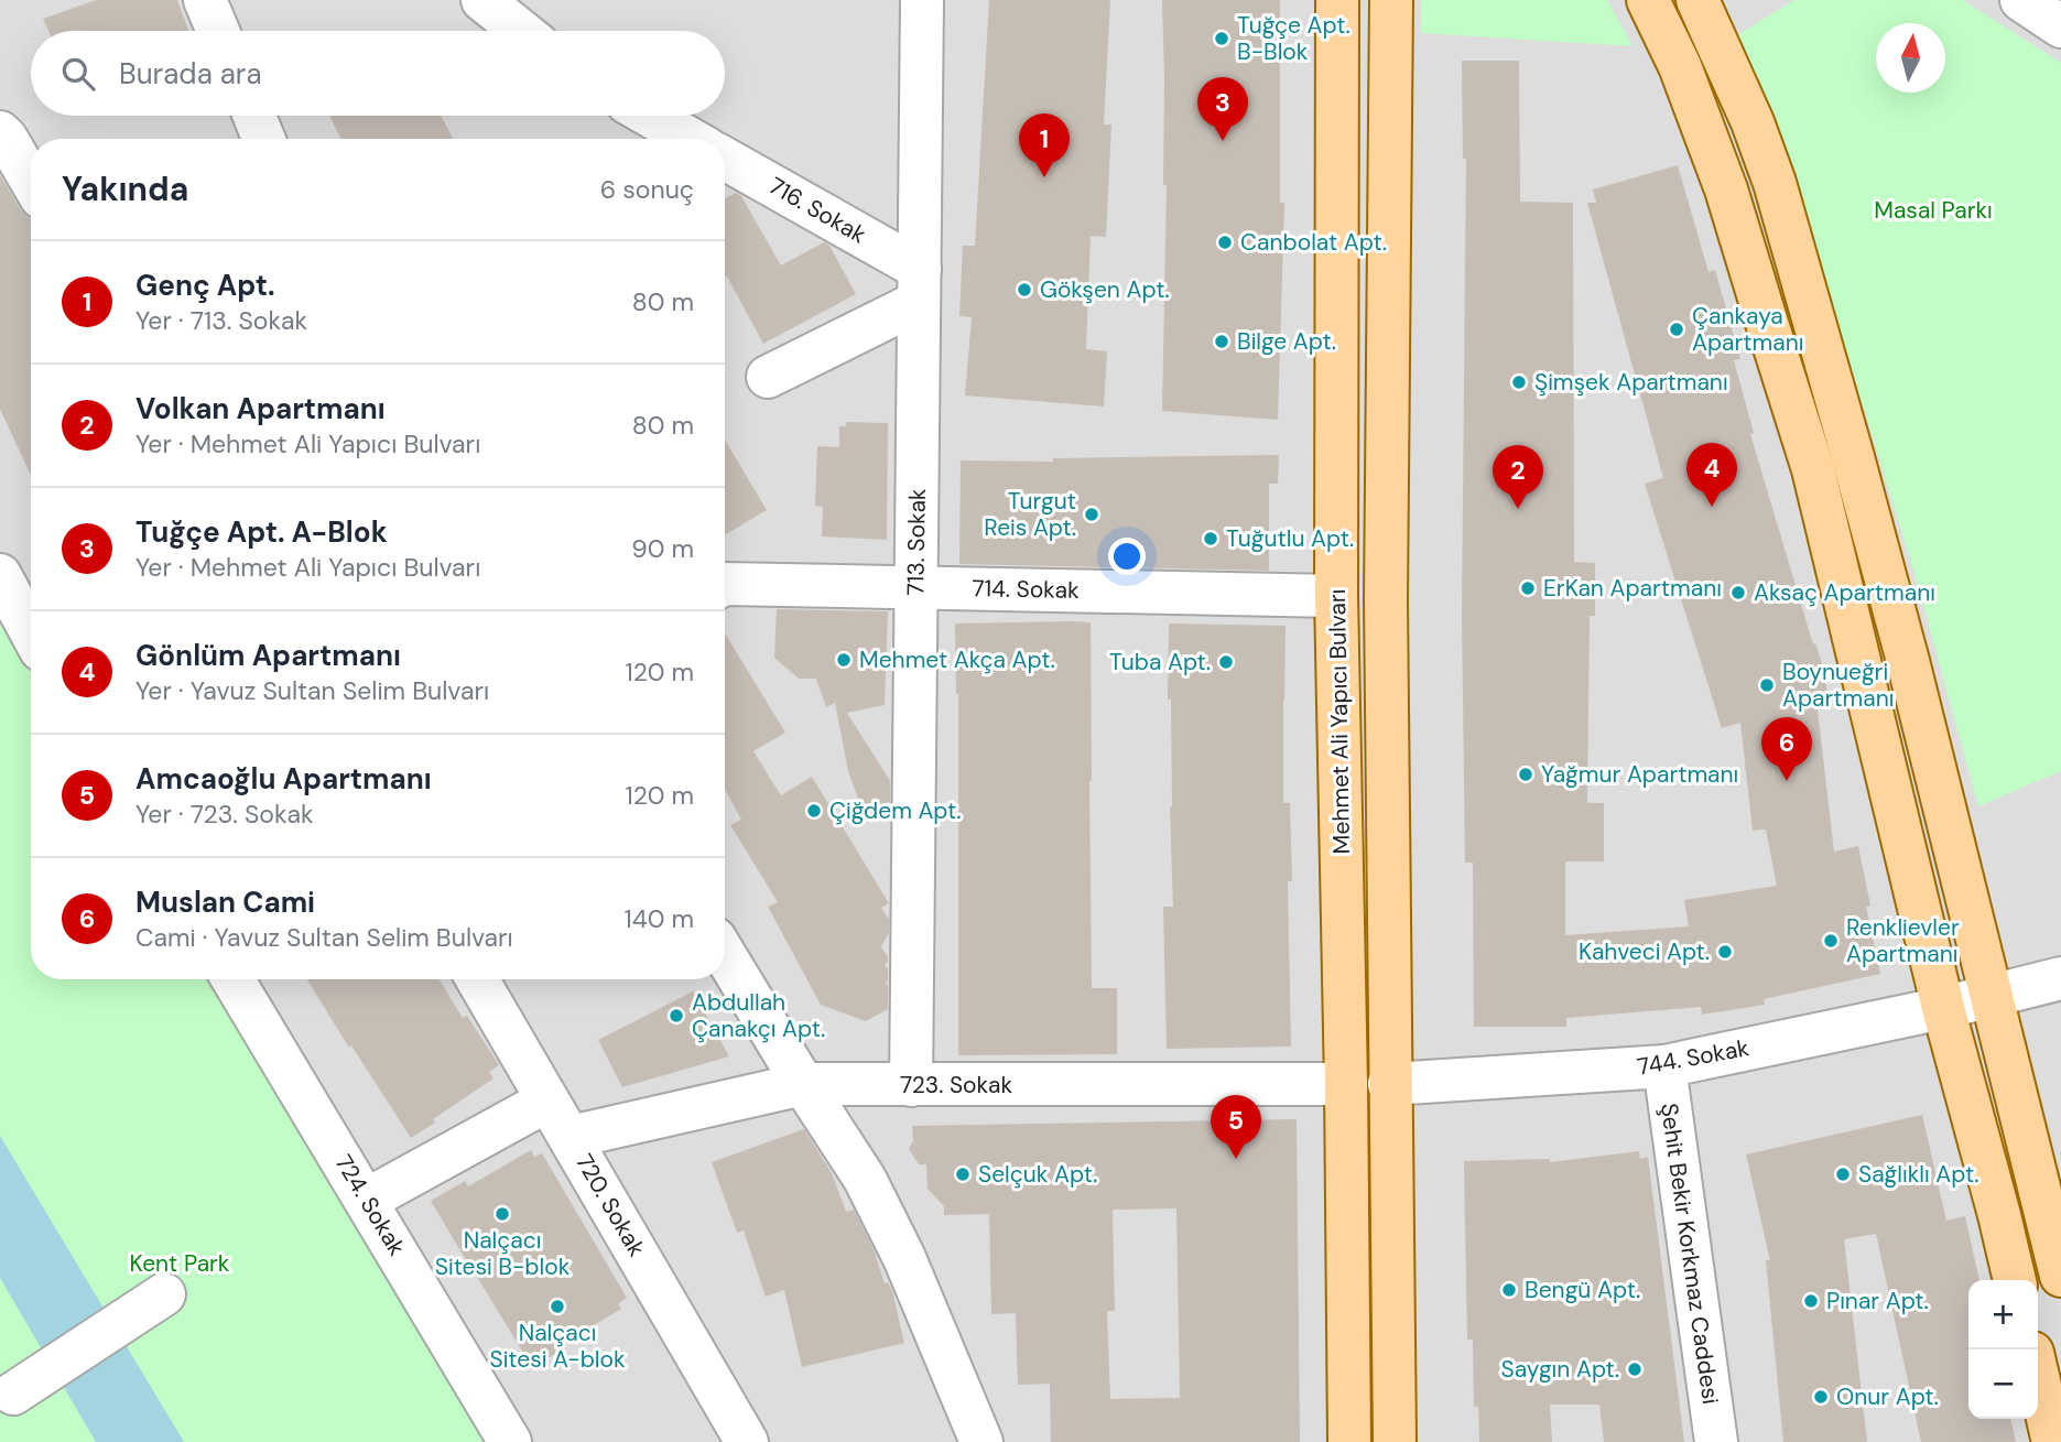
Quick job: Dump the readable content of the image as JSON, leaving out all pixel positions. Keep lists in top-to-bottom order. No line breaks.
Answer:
{"streets":{"main road":["Mehmet Ali Yapıcı Bulvarı"],"street":["716. Sokak","713. Sokak","714. Sokak","744. Sokak","723. Sokak","724. Sokak","720. Sokak","Şehit Bekir Korkmaz Caddesi"]},"crossings":[["716. Sokak","713. Sokak"],["713. Sokak","714. Sokak"],["713. Sokak","723. Sokak"],["714. Sokak","Mehmet Ali Yapıcı Bulvarı"],["Mehmet Ali Yapıcı Bulvarı","744. Sokak"],["Mehmet Ali Yapıcı Bulvarı","723. Sokak"],["744. Sokak","Şehit Bekir Korkmaz Caddesi"],["723. Sokak","720. Sokak"]],"parks":["Masal Parkı","Kent Park"],"places":["Tuğçe Apt. B-Blok","Canbolat Apt.","Gökşen Apt.","Çankaya Apartmanı","Bilge Apt.","Şimşek Apartmanı","Turgut Reis Apt.","Tuğutlu Apt.","ErKan Apartmanı","Aksaç Apartmanı","Mehmet Akça Apt.","Tuba Apt.","Boynueğri Apartmanı","Yağmur Apartmanı","Çiğdem Apt.","Renklievler Apartmanı","Kahveci Apt.","Abdullah Çanakçı Apt.","Selçuk Apt.","Sağlıklı Apt.","Nalçacı Sitesi B-blok","Bengü Apt.","Pınar Apt.","Nalçacı Sitesi A-blok","Saygın Apt.","Onur Apt."],"north":"top","page":{"search":"Burada ara","pins":["3","1","4","2","6","5"],"heading":["Yakında","6 sonuç"],"list":[{"mark":"1","name":"Genç Apt.","note":"Yer · 713. Sokak","value":"80 m"},{"mark":"2","name":"Volkan Apartmanı","note":"Yer · Mehmet Ali Yapıcı Bulvarı","value":"80 m"},{"mark":"3","name":"Tuğçe Apt. A-Blok","note":"Yer · Mehmet Ali Yapıcı Bulvarı","value":"90 m"},{"mark":"4","name":"Gönlüm Apartmanı","note":"Yer · Yavuz Sultan Selim Bulvarı","value":"120 m"},{"mark":"5","name":"Amcaoğlu Apartmanı","note":"Yer · 723. Sokak","value":"120 m"},{"mark":"6","name":"Muslan Cami","note":"Cami · Yavuz Sultan Selim Bulvarı","value":"140 m"}],"map_buttons":["+","−"]}}
